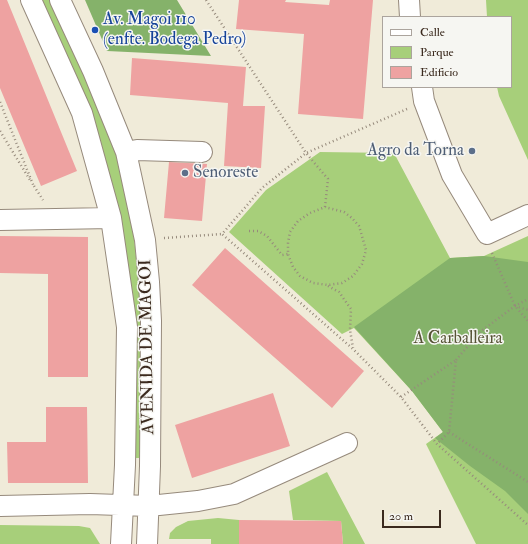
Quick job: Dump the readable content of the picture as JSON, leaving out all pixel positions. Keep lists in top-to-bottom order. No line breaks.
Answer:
{"streets":{"street":["AVENIDA DE MAGOI"]},"parks":["A Carballeira"],"places":["Av. Magoi 110 (enfte. Bodega Pedro)","Agro da Torna","Senoreste"],"legend":["Calle","Parque","Edificio"],"scale_bar":"20 m"}
